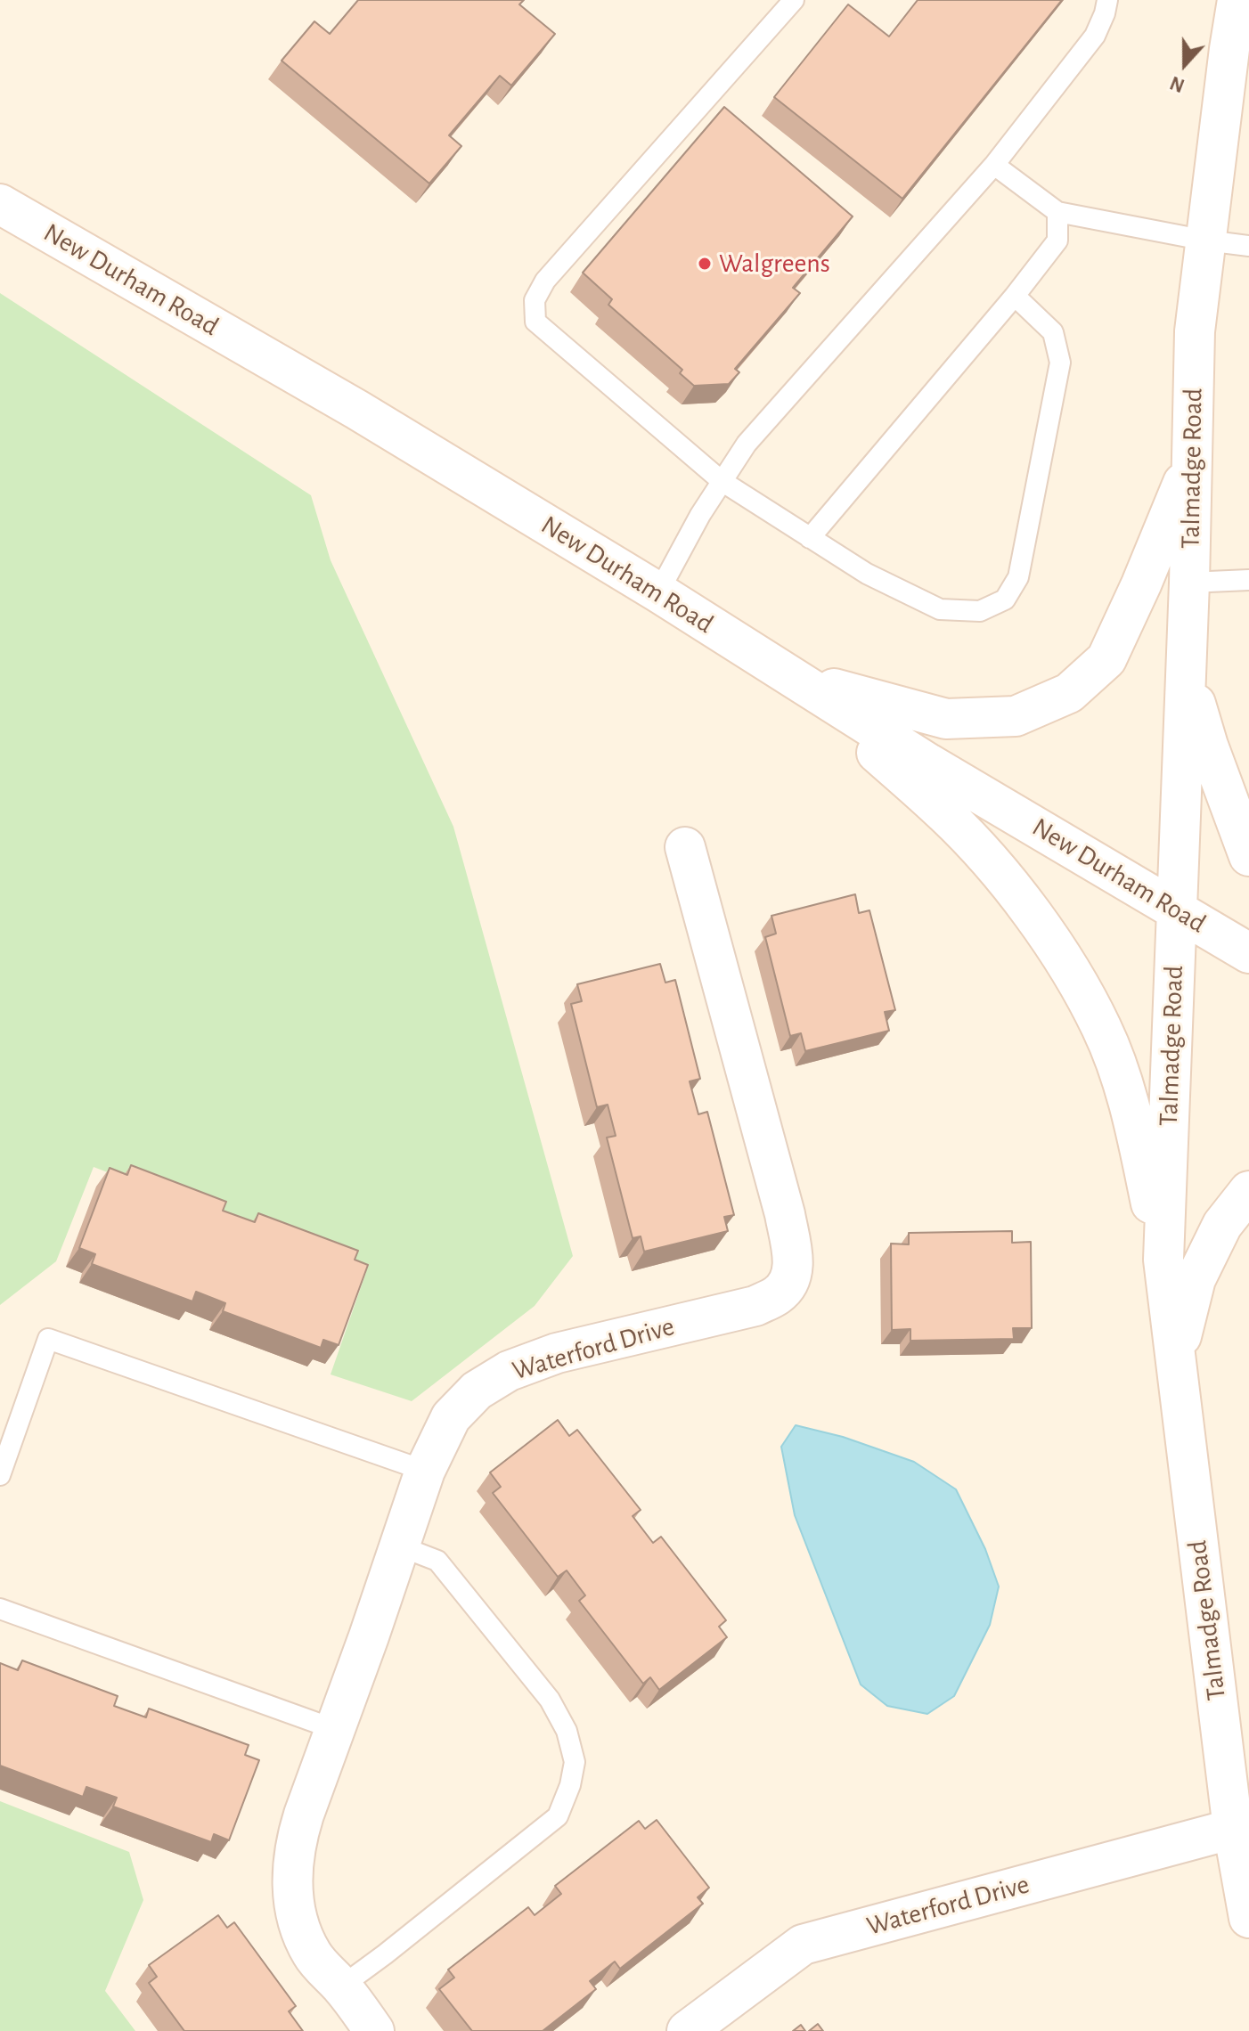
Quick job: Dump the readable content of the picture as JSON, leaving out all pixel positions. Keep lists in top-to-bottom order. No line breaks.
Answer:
{"streets":{"street":["New Durham Road","Talmadge Road","Waterford Drive"]},"crossings":[["New Durham Road","Talmadge Road"],["Talmadge Road","Waterford Drive"]],"places":["Walgreens"],"north":"bottom"}
